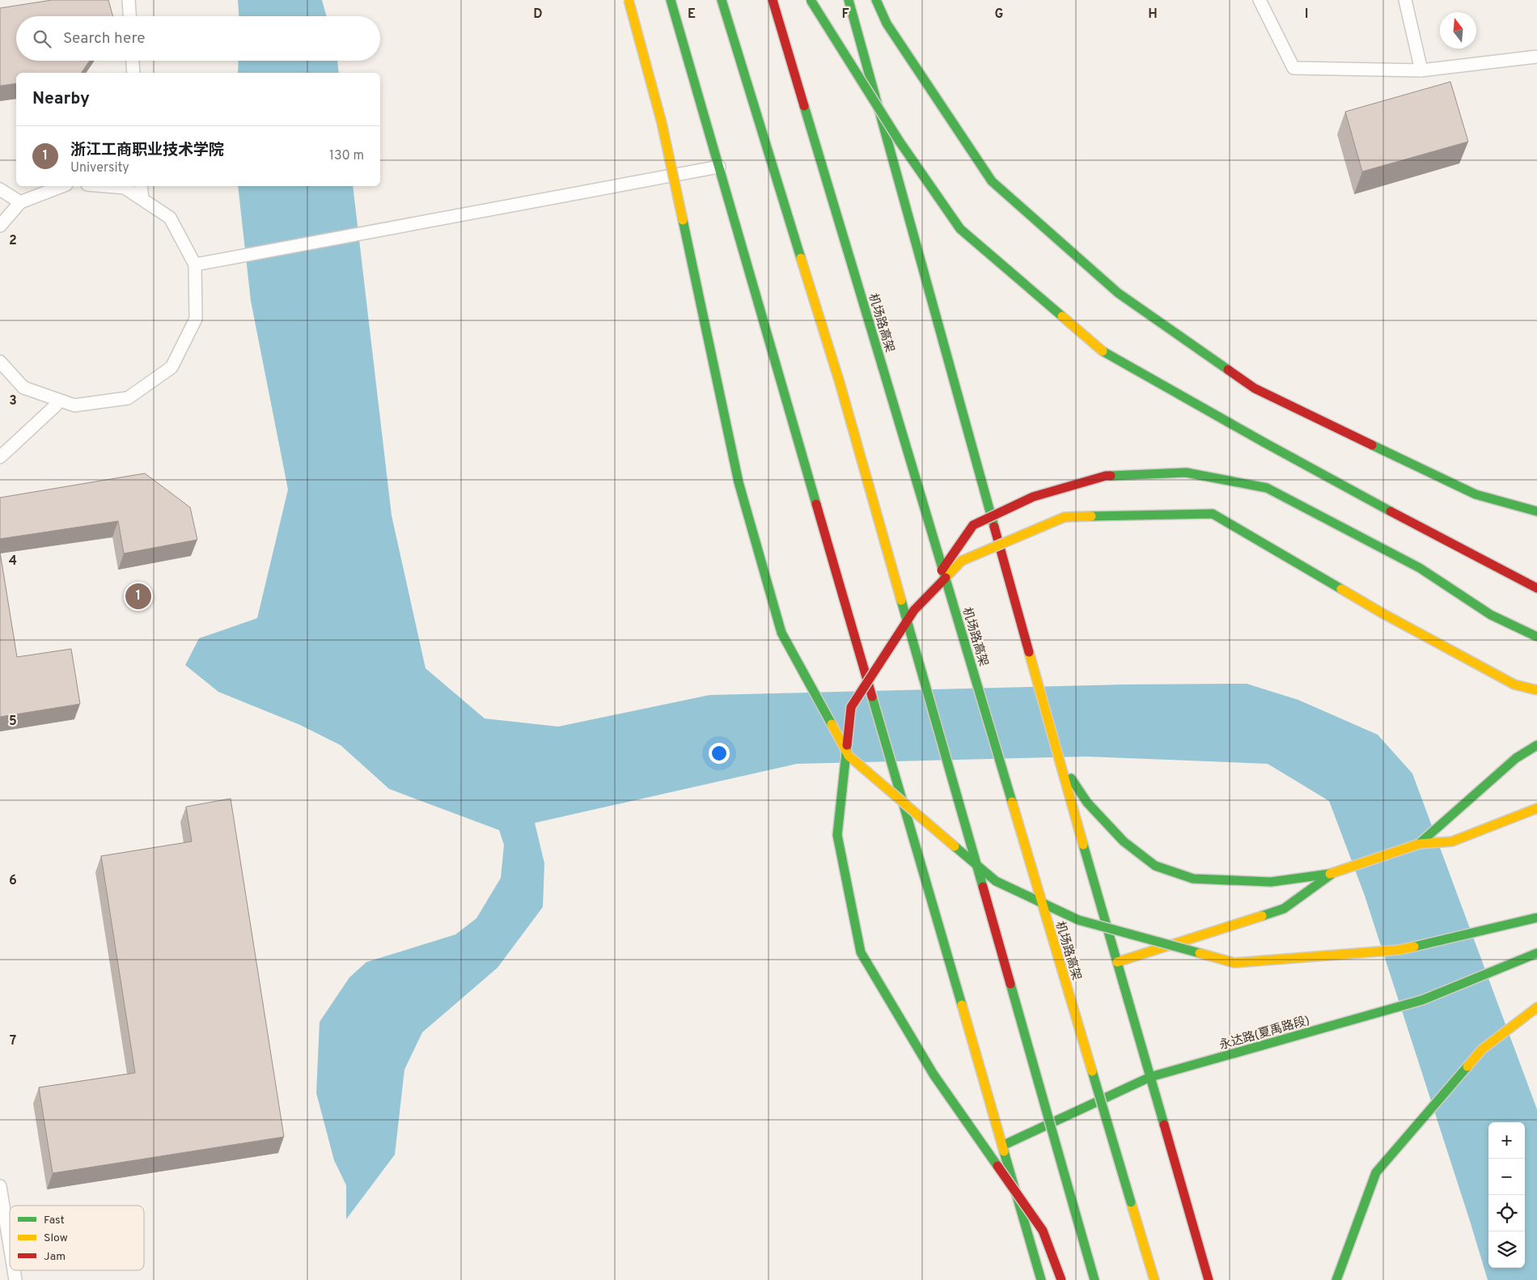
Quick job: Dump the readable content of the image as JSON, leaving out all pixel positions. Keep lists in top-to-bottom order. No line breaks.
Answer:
{"streets":{"main road":["机场路高架","永达路(夏禹路段)"]},"legend":["Fast","Slow","Jam"],"north":"top","page":{"search":"Search here","heading":"Nearby","list":[{"mark":"1","name":"浙江工商职业技术学院","note":"University","value":"130 m"}],"pins":"1","map_buttons":["+","−"]},"grid":{"columns":["D","E","F","G","H","I"],"rows":["2","3","4","5","6","7"]}}
